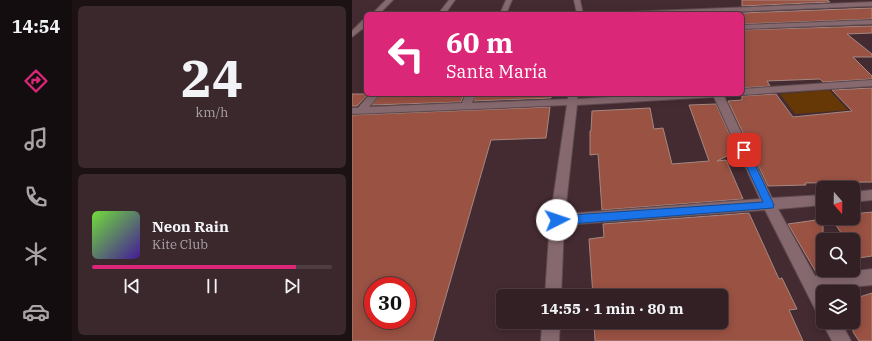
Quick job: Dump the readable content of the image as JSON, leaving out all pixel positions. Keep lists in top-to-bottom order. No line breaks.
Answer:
{"north":"bottom","page":{"tabs":"14:54","tile":["24","km/h"],"turn":["60 m","Santa María"],"song":["Neon Rain","Kite Club"],"limit":"30","trip":"14:55 · 1 min · 80 m"}}
